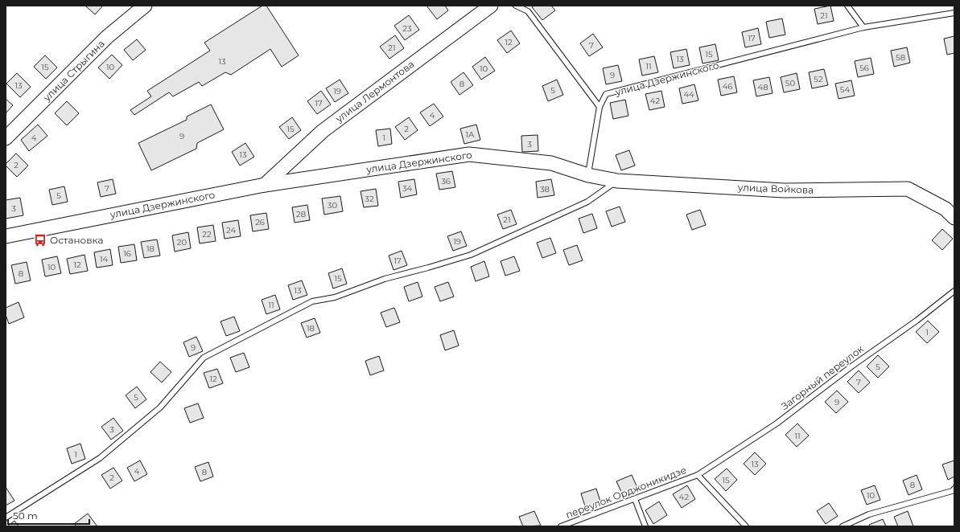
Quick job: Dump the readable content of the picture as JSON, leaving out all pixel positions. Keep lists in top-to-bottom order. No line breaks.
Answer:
{"streets":{"street":["улица Стрыгина","улица Дзержинского","улица Лермонтова","улица Войкова"],"lane":["Загорный переулок","переулок Орджоникидзе"]},"crossings":[["улица Дзержинского","улица Лермонтова"],["улица Дзержинского","улица Войкова"],["Загорный переулок","переулок Орджоникидзе"]],"places":{"bus stop":["Остановка"]},"house_numbers":["21","23","17","12","7","21","15","58","13","13","11","15","10","56","10","9","52","50","8","13","46","48","54","5","19","44","42","17","4","15","2","1А","9","4","1","3","13","2","36","7","34","38","5","32","30","3","28","21","26","24","22","19","20","18","16","14","17","12","10","8","15","13","11","18","1","9","5","12","7","5","9","3","11","1","13","4","8","2","15","8","10","42"],"scale_bar":"50 m"}
